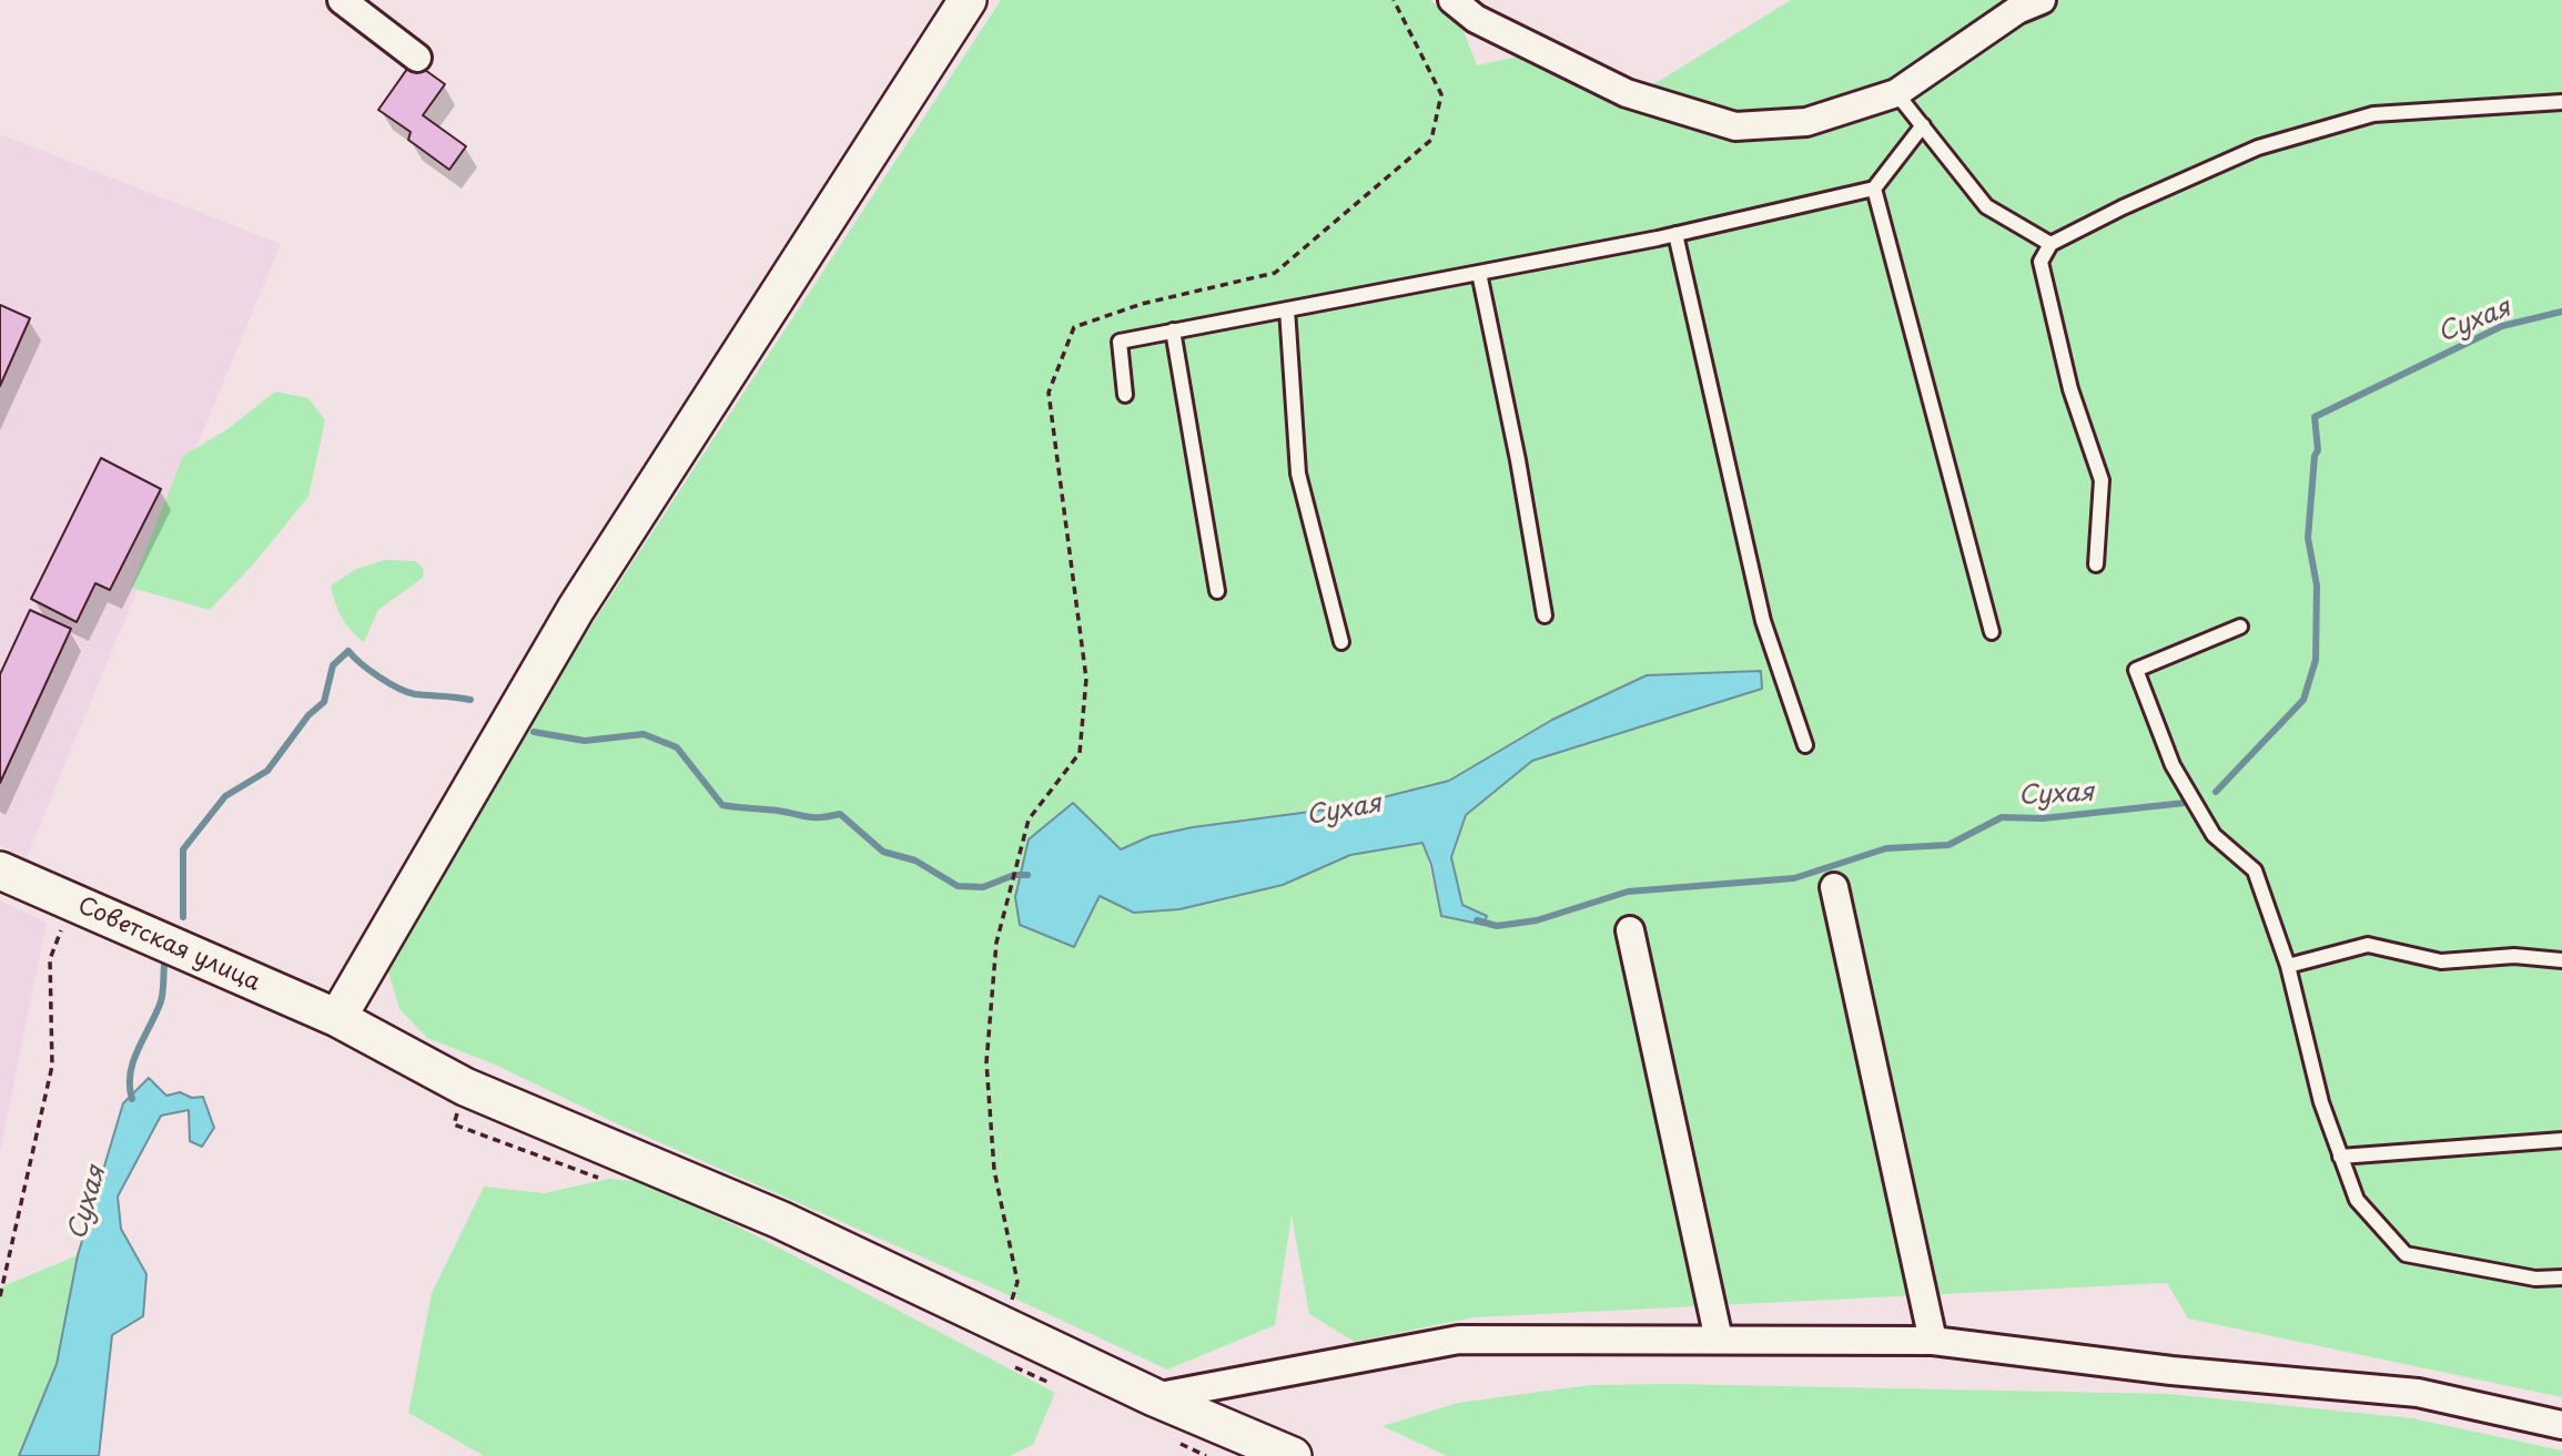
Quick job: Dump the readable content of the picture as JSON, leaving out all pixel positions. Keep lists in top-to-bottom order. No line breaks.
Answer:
{"streets":{"main road":["Советская улица"]},"water":["Сухая"]}
